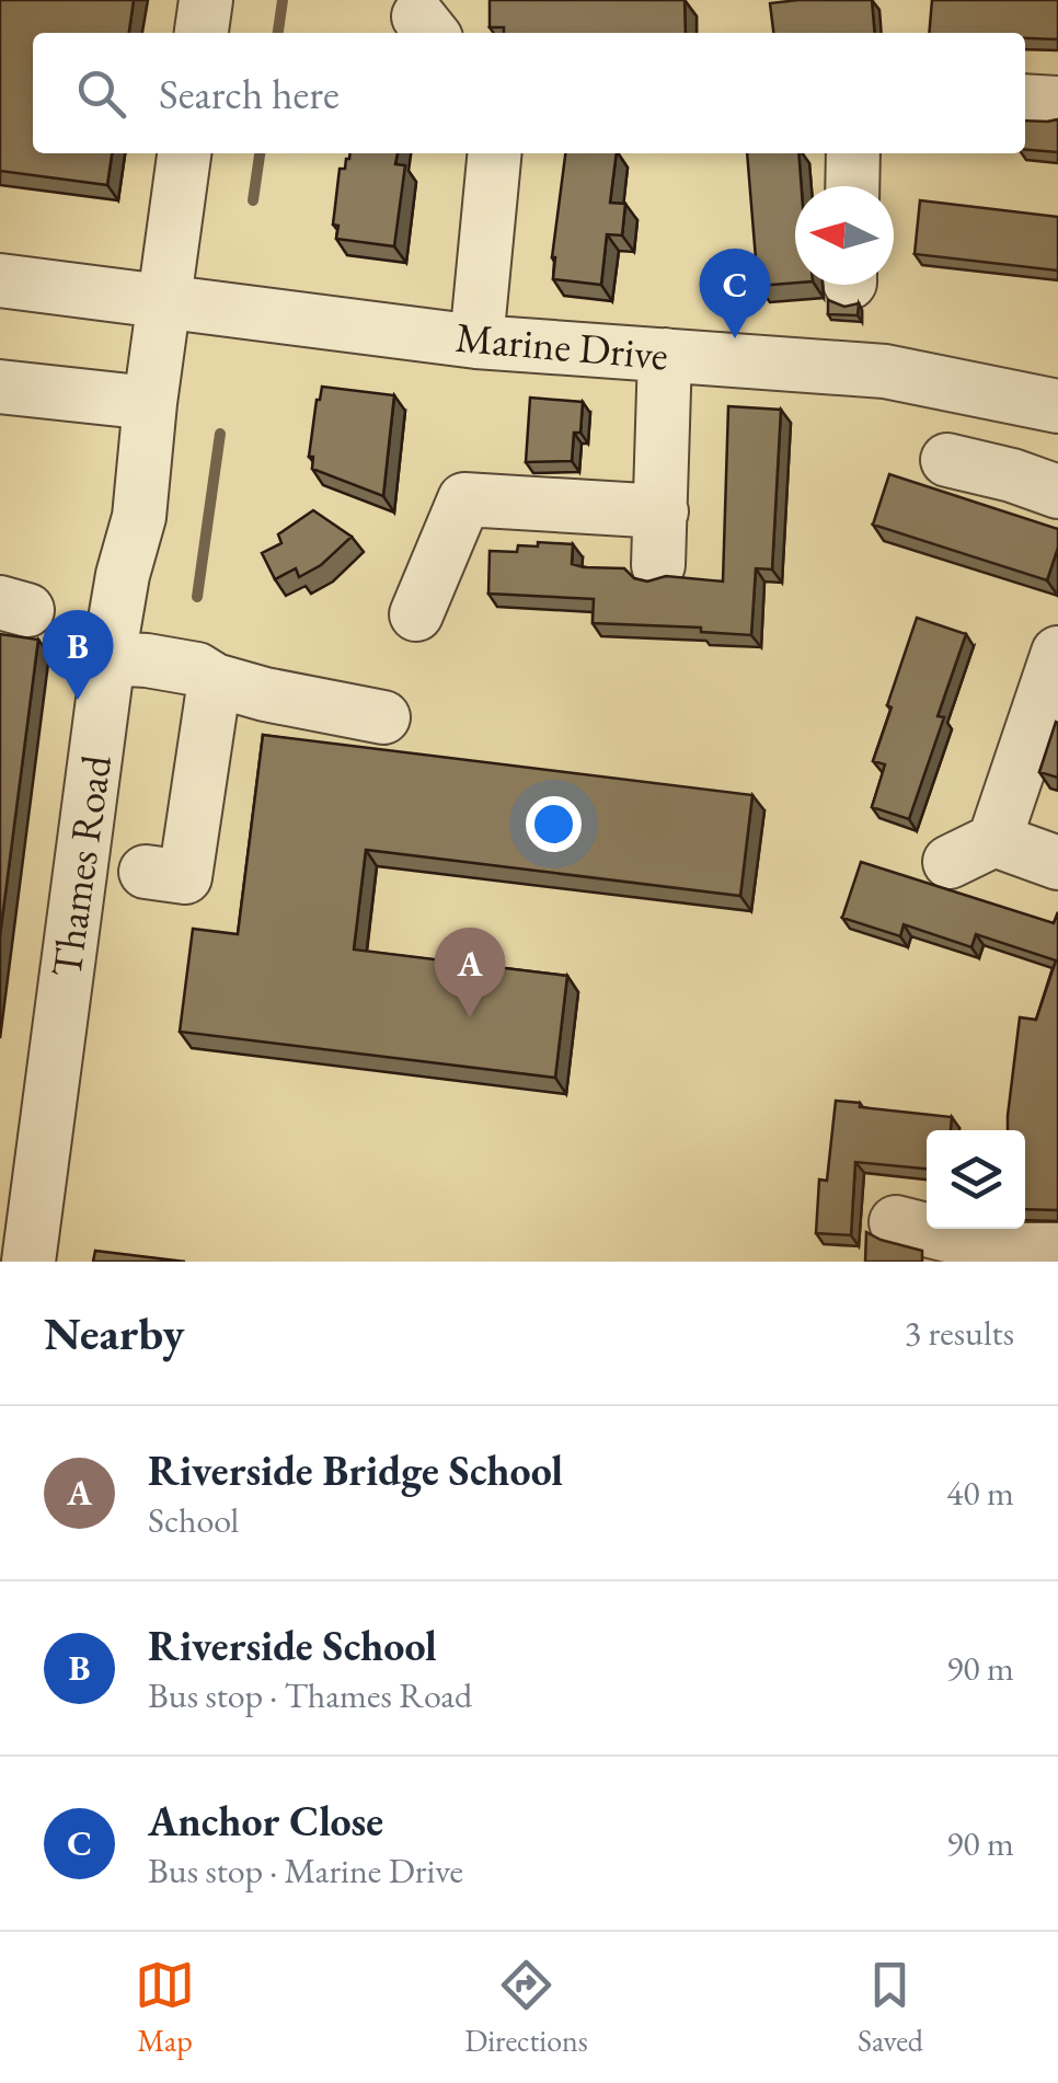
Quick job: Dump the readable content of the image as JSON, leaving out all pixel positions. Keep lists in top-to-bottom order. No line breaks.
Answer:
{"streets":{"street":["Marine Drive","Thames Road"]},"crossings":[["Marine Drive","Thames Road"]],"north":"left","page":{"search":"Search here","pins":["C","B","A"],"heading":["Nearby","3 results"],"list":[{"mark":"A","name":"Riverside Bridge School","note":"School","value":"40 m"},{"mark":"B","name":"Riverside School","note":"Bus stop · Thames Road","value":"90 m"},{"mark":"C","name":"Anchor Close","note":"Bus stop · Marine Drive","value":"90 m"}],"nav":["Map","Directions","Saved"]}}
